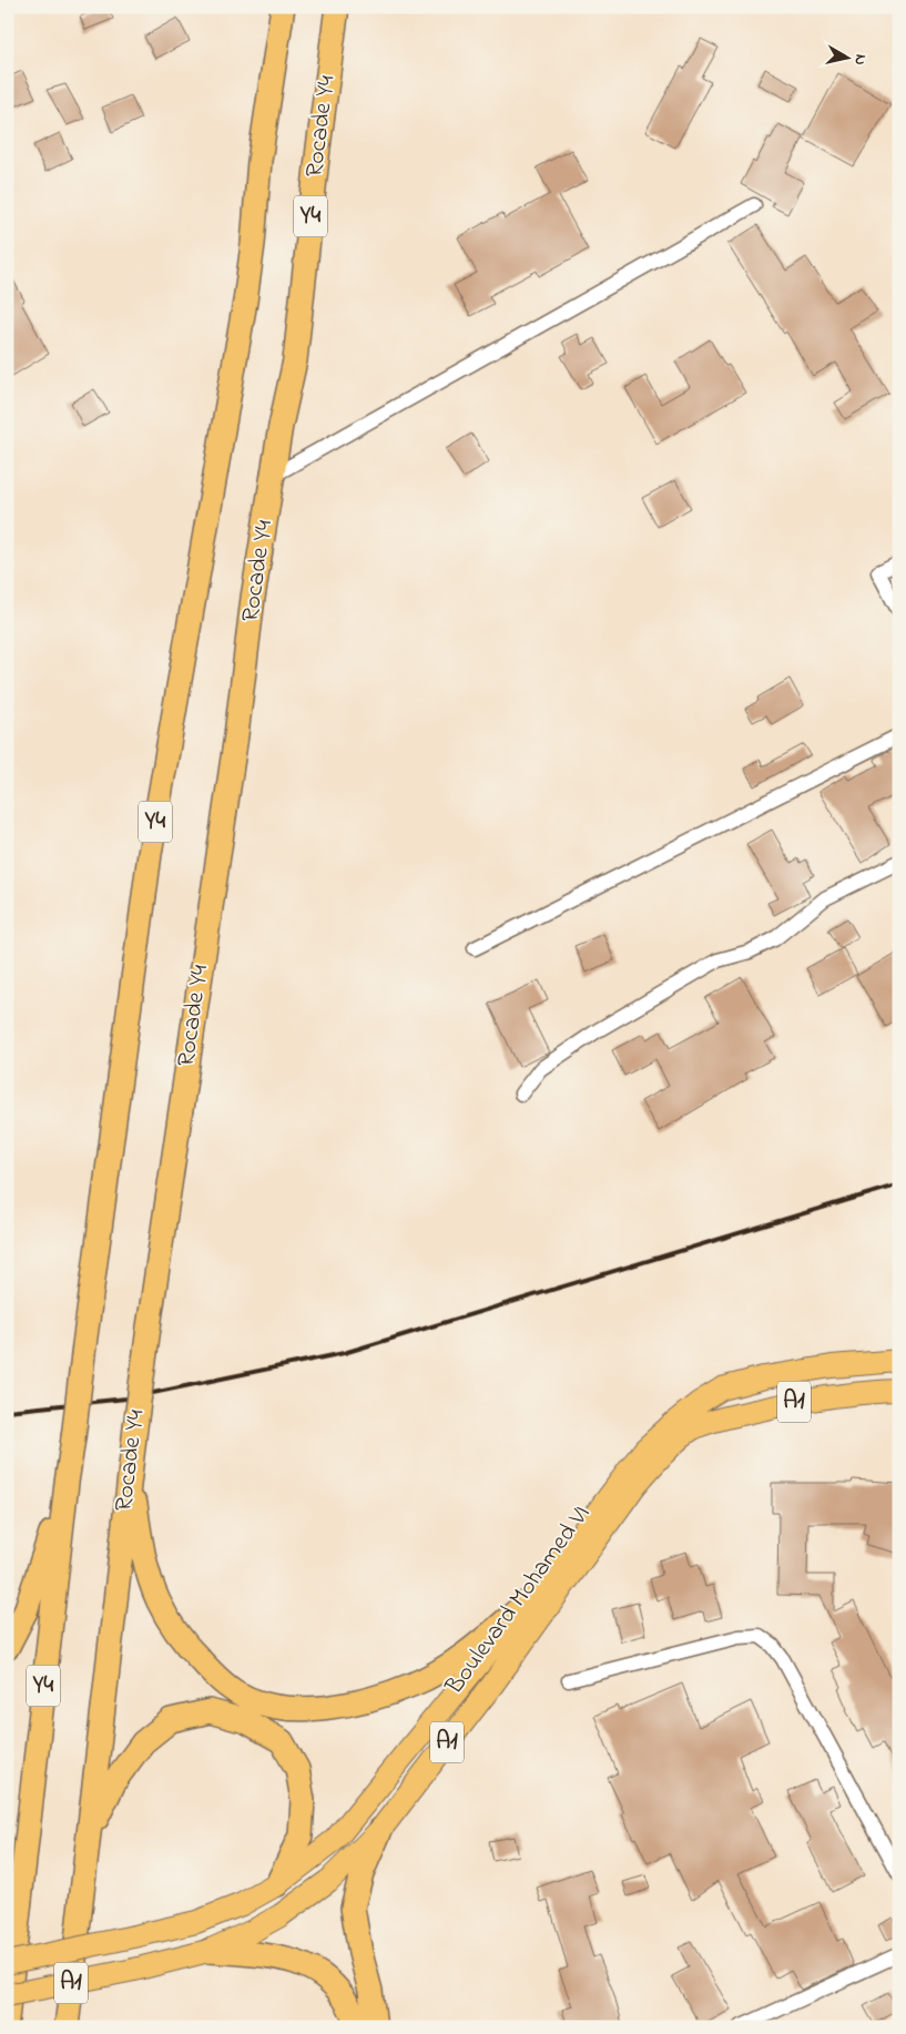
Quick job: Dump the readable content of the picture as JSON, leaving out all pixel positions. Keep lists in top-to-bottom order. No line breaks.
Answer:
{"streets":{"highway":["Rocade Y4","Y4"],"main road":["A1","Boulevard Mohamed VI"]},"north":"right"}
